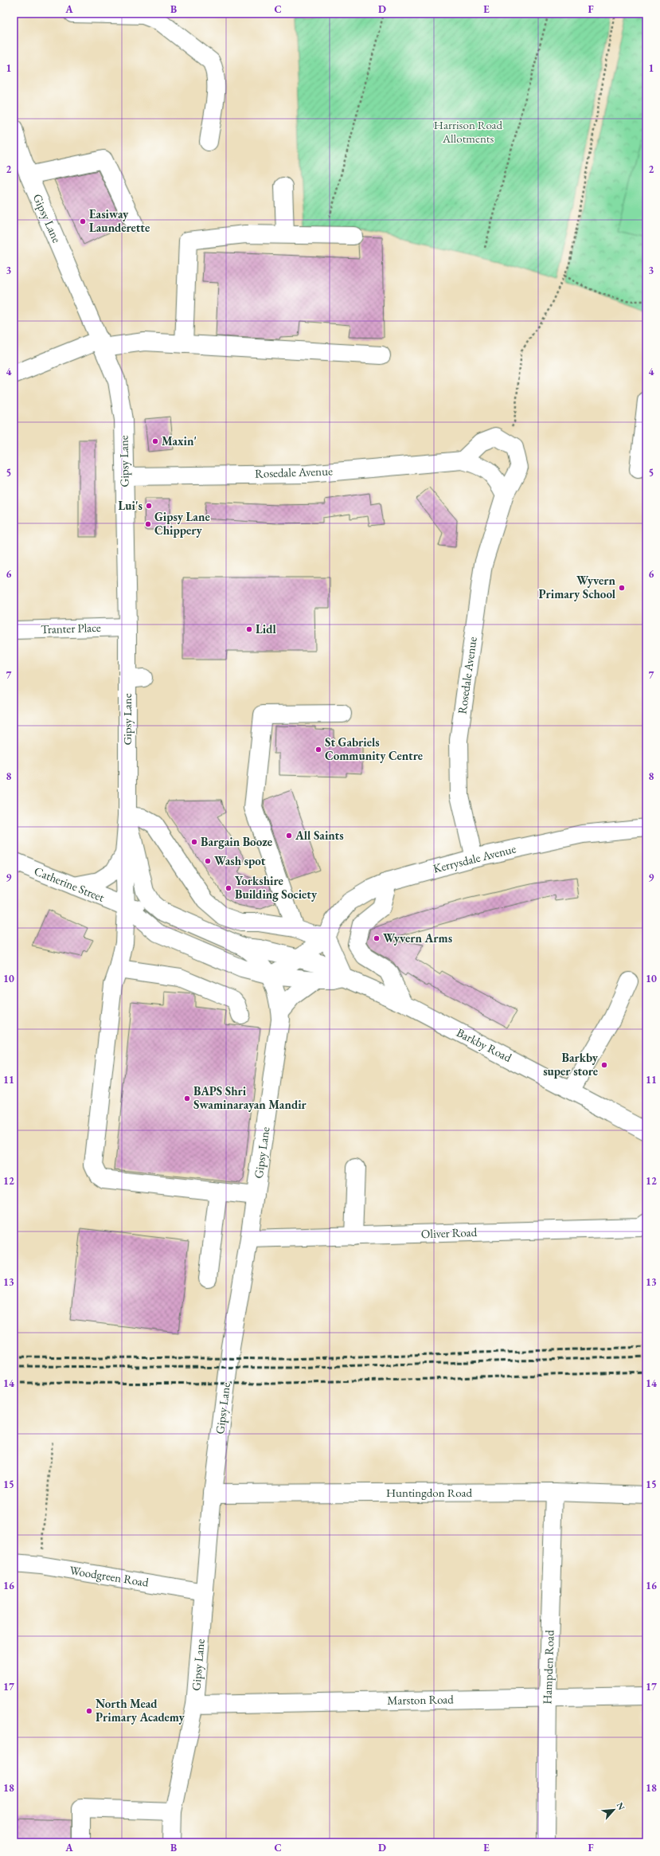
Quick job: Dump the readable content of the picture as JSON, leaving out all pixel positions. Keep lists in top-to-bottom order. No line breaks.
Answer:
{"streets":{"street":["Gipsy Lane","Rosedale Avenue","Tranter Place","Kerrysdale Avenue","Catherine Street","Barkby Road","Oliver Road","Huntingdon Road","Woodgreen Road","Hampden Road","Marston Road"]},"crossings":[["Gipsy Lane","Rosedale Avenue"],["Gipsy Lane","Tranter Place"],["Gipsy Lane","Kerrysdale Avenue"],["Gipsy Lane","Catherine Street"],["Gipsy Lane","Barkby Road"],["Gipsy Lane","Oliver Road"],["Gipsy Lane","Huntingdon Road"],["Gipsy Lane","Woodgreen Road"],["Gipsy Lane","Marston Road"],["Rosedale Avenue","Kerrysdale Avenue"],["Kerrysdale Avenue","Barkby Road"],["Huntingdon Road","Hampden Road"],["Hampden Road","Marston Road"]],"parks":["Harrison Road Allotments"],"places":["Easiway Launderette","Maxin'","Lui's","Gipsy Lane Chippery","Wyvern Primary School","Lidl","St Gabriels Community Centre","All Saints","Bargain Booze","Wash spot","Yorkshire Building Society","Wyvern Arms","Barkby super store","BAPS Shri Swaminarayan Mandir","North Mead Primary Academy"],"north":"top right","grid":{"columns":["A","B","C","D","E","F"],"rows":["1","2","3","4","5","6","7","8","9","10","11","12","13","14","15","16","17","18"]}}
